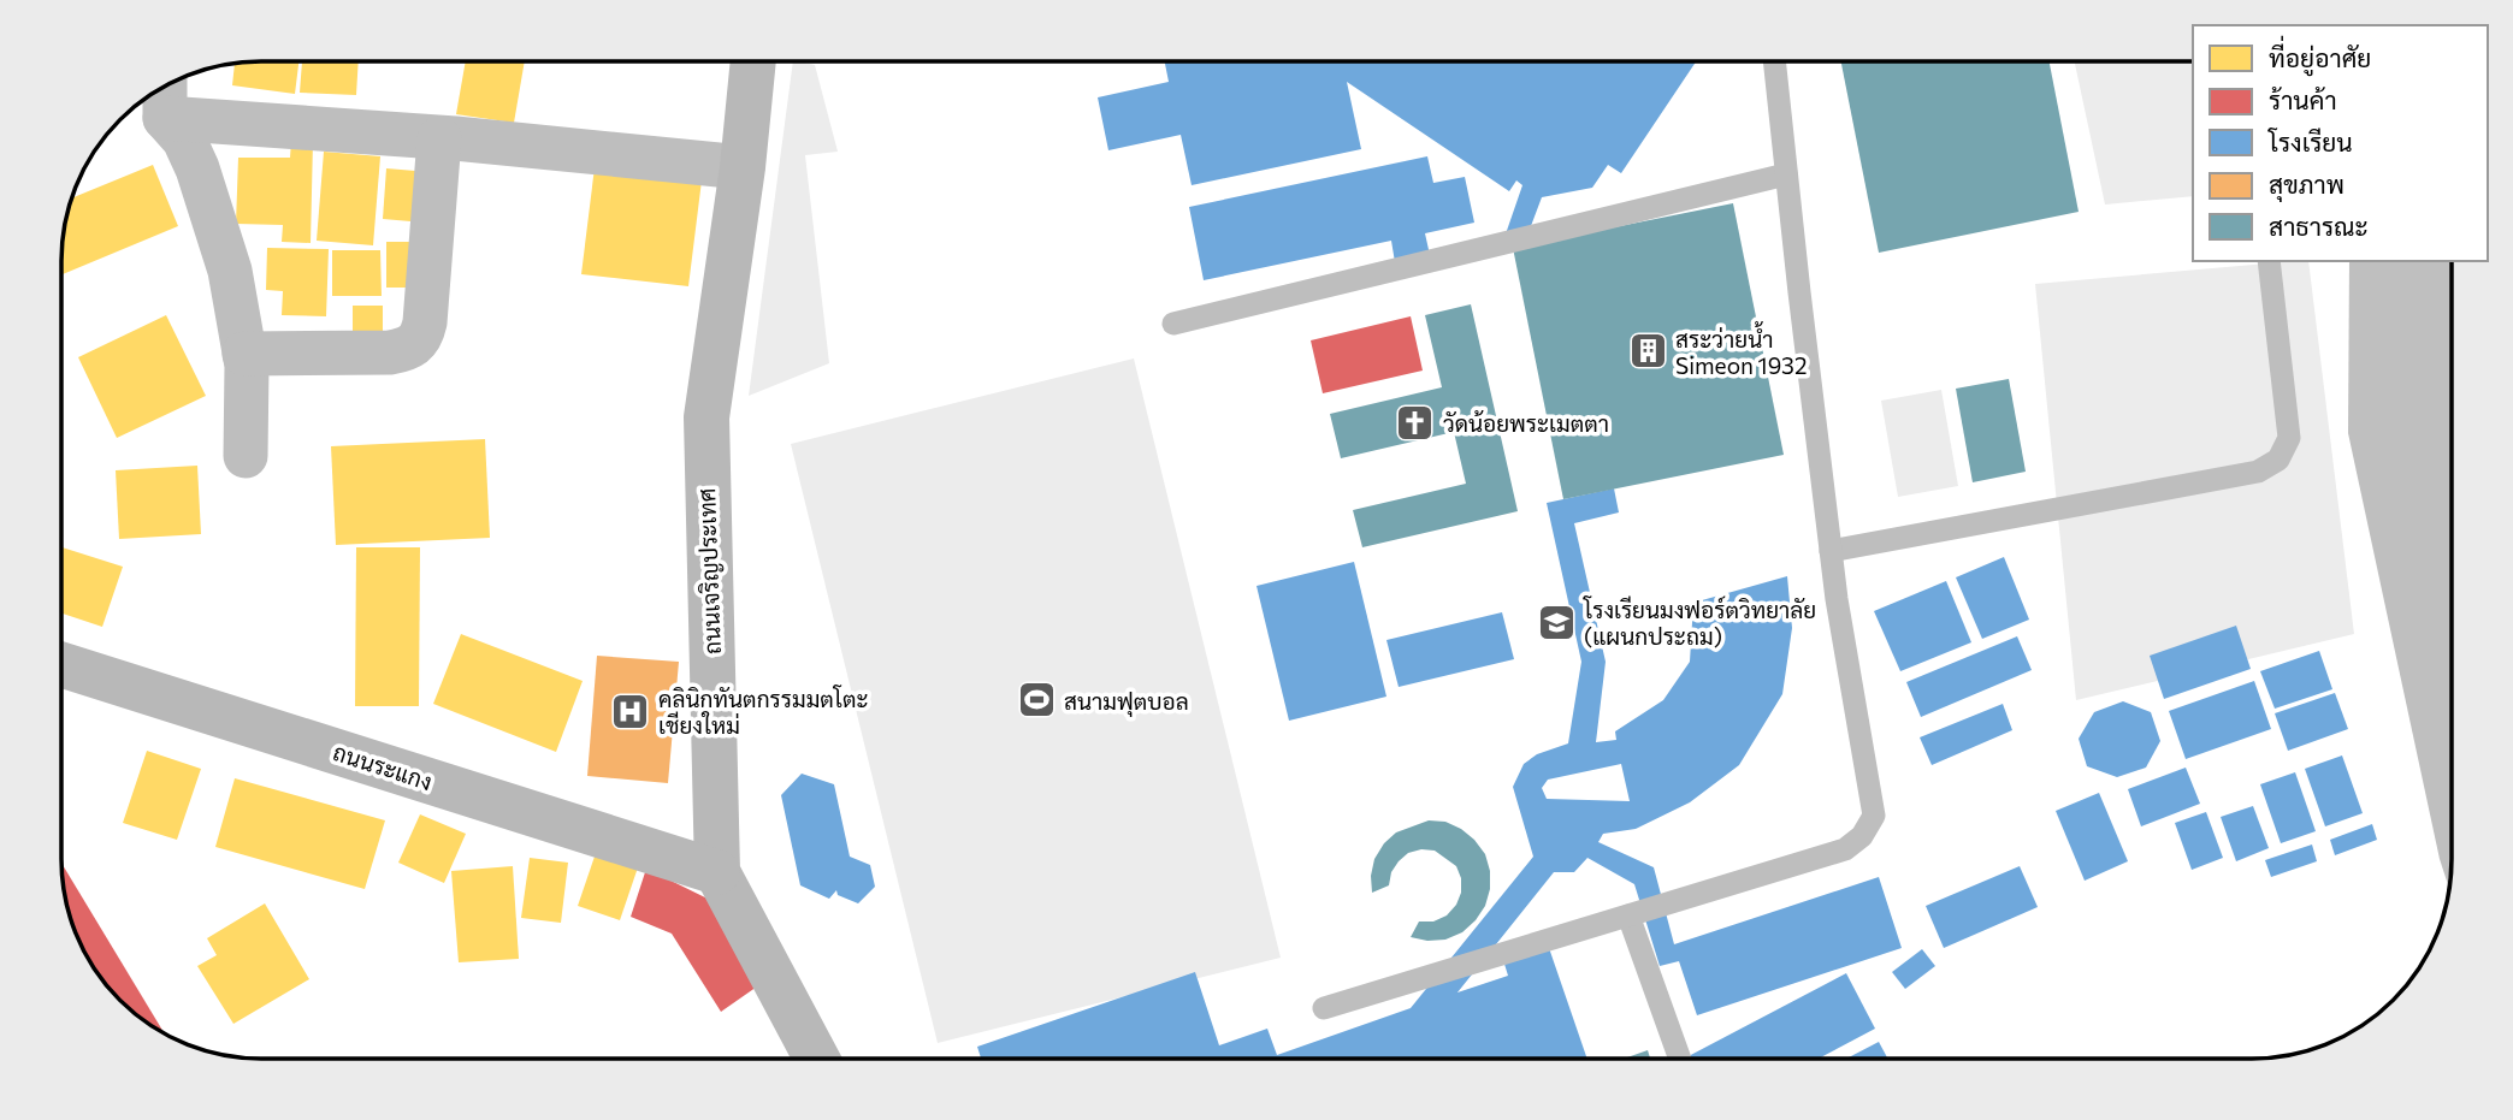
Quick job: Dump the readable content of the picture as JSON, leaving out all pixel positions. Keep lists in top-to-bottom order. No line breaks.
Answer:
{"streets":{"street":["ถนนเจริญประเทศ","ถนนระแกง"]},"crossings":[["ถนนเจริญประเทศ","ถนนระแกง"]],"places":{"building":["สระว่ายน้ำ Simeon 1932"],"church":["วัดน้อยพระเมตตา"],"school or university":["โรงเรียนมงฟอร์ตวิทยาลัย (แผนกประถม)"],"sports":["สนามฟุตบอล"],"hospital":["คลินิกทันตกรรมมตโตะ เชียงใหม่"]},"legend":["ที่อยู่อาศัย","ร้านค้า","โรงเรียน","สุขภาพ","สาธารณะ"]}
